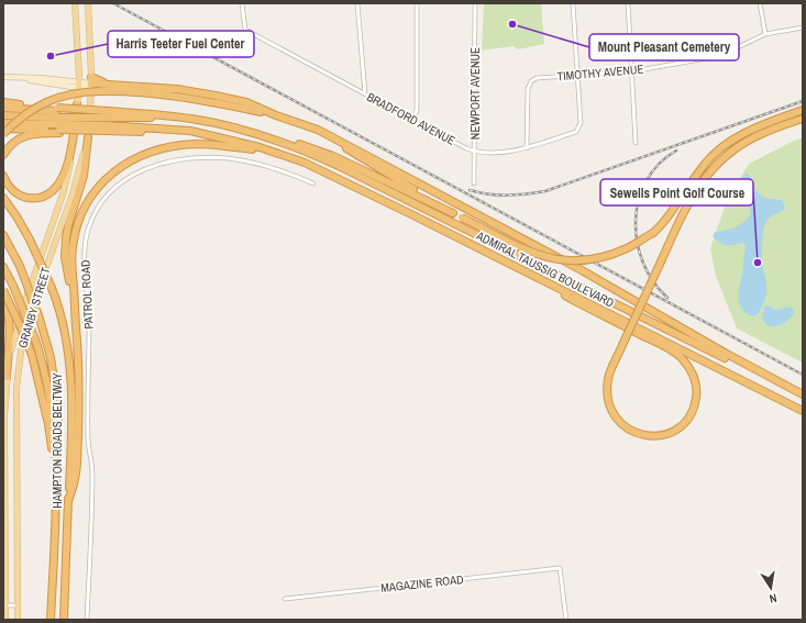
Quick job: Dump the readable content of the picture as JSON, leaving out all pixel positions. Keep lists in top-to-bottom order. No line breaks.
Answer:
{"streets":{"highway":["ADMIRAL TAUSSIG BOULEVARD","HAMPTON ROADS BELTWAY"],"main road":["GRANBY STREET"],"street":["TIMOTHY AVENUE","NEWPORT AVENUE","BRADFORD AVENUE","PATROL ROAD","MAGAZINE ROAD"]},"crossings":[["TIMOTHY AVENUE","BRADFORD AVENUE"],["NEWPORT AVENUE","BRADFORD AVENUE"]],"places":["Mount Pleasant Cemetery","Harris Teeter Fuel Center","Sewells Point Golf Course"],"north":"bottom"}
